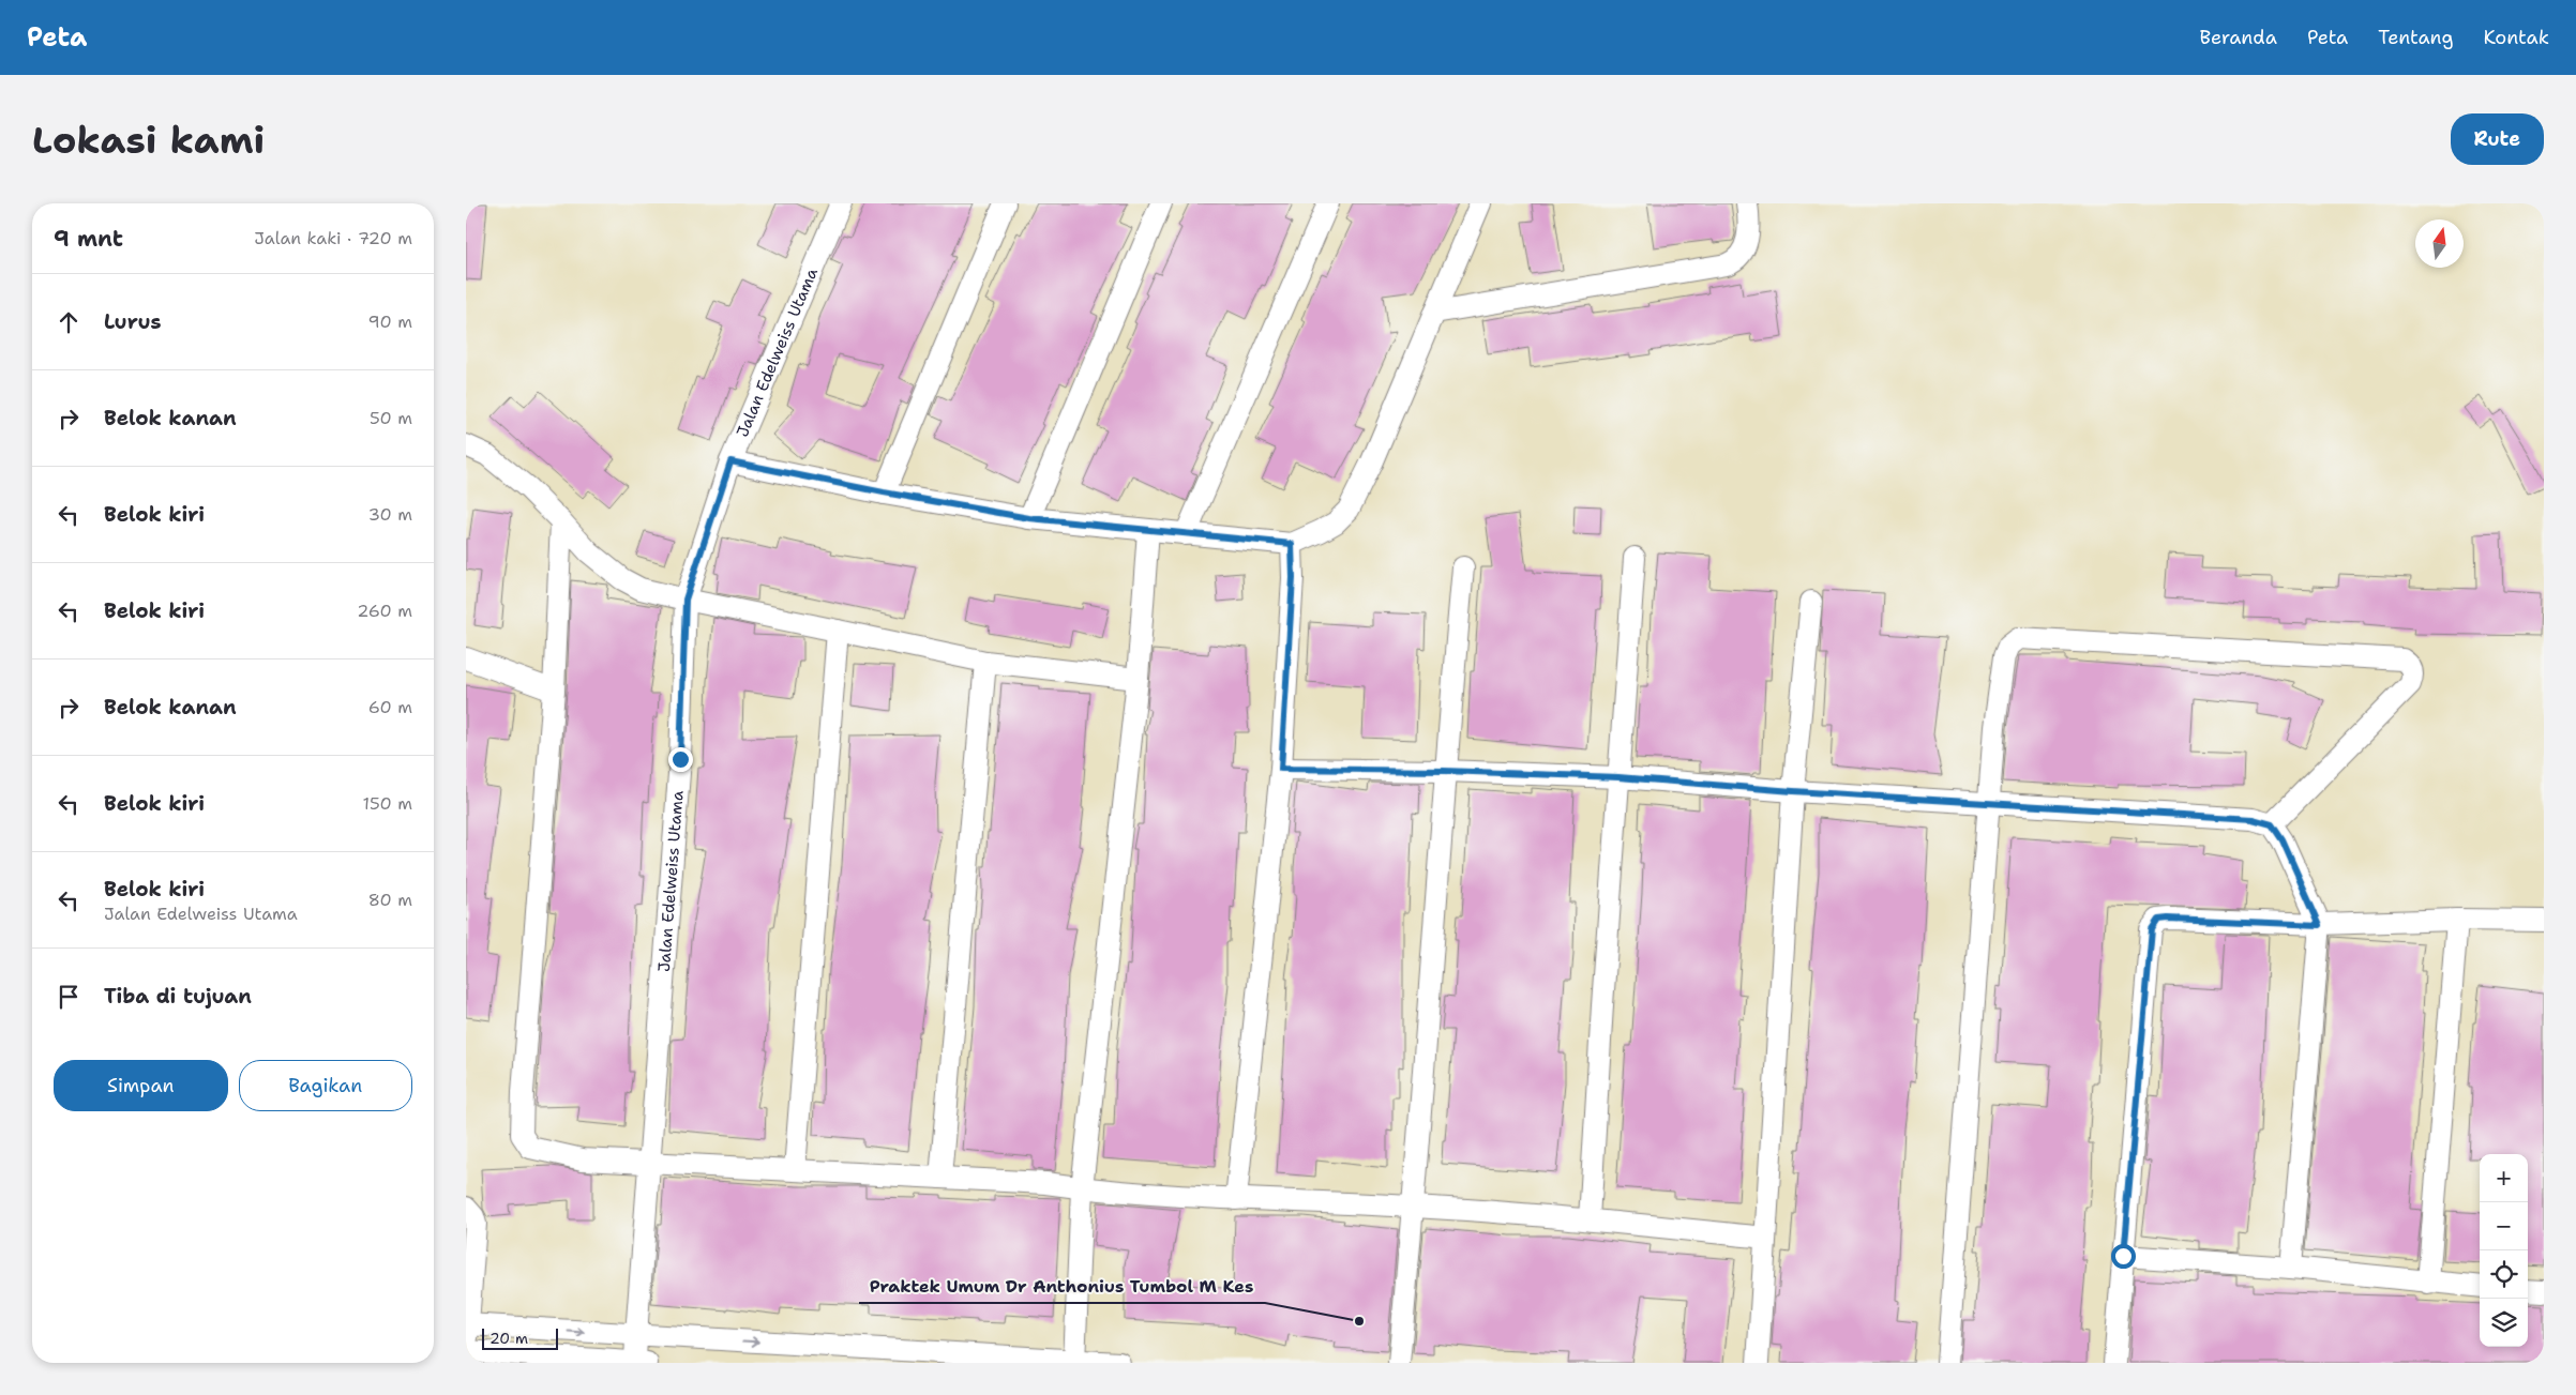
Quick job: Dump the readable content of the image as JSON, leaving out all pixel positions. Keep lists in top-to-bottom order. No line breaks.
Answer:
{"streets":{"street":["Jalan Edelweiss Utama"]},"places":["Praktek Umum Dr Anthonius Tumbol M Kes"],"scale_bar":"20 m","north":"top","page":{"header":"Peta","nav":["Beranda","Peta","Tentang","Kontak"],"buttons":["Rute",["Simpan","Bagikan"]],"title":"Lokasi kami","heading":["9 mnt","Jalan kaki · 720 m"],"list":[["Lurus","90 m"],["Belok kanan","50 m"],["Belok kiri","30 m"],["Belok kiri","260 m"],["Belok kanan","60 m"],["Belok kiri","150 m"],["Belok kiri","Jalan Edelweiss Utama","80 m"],"Tiba di tujuan"],"map_buttons":["+","−"],"scale":"20 m"}}
